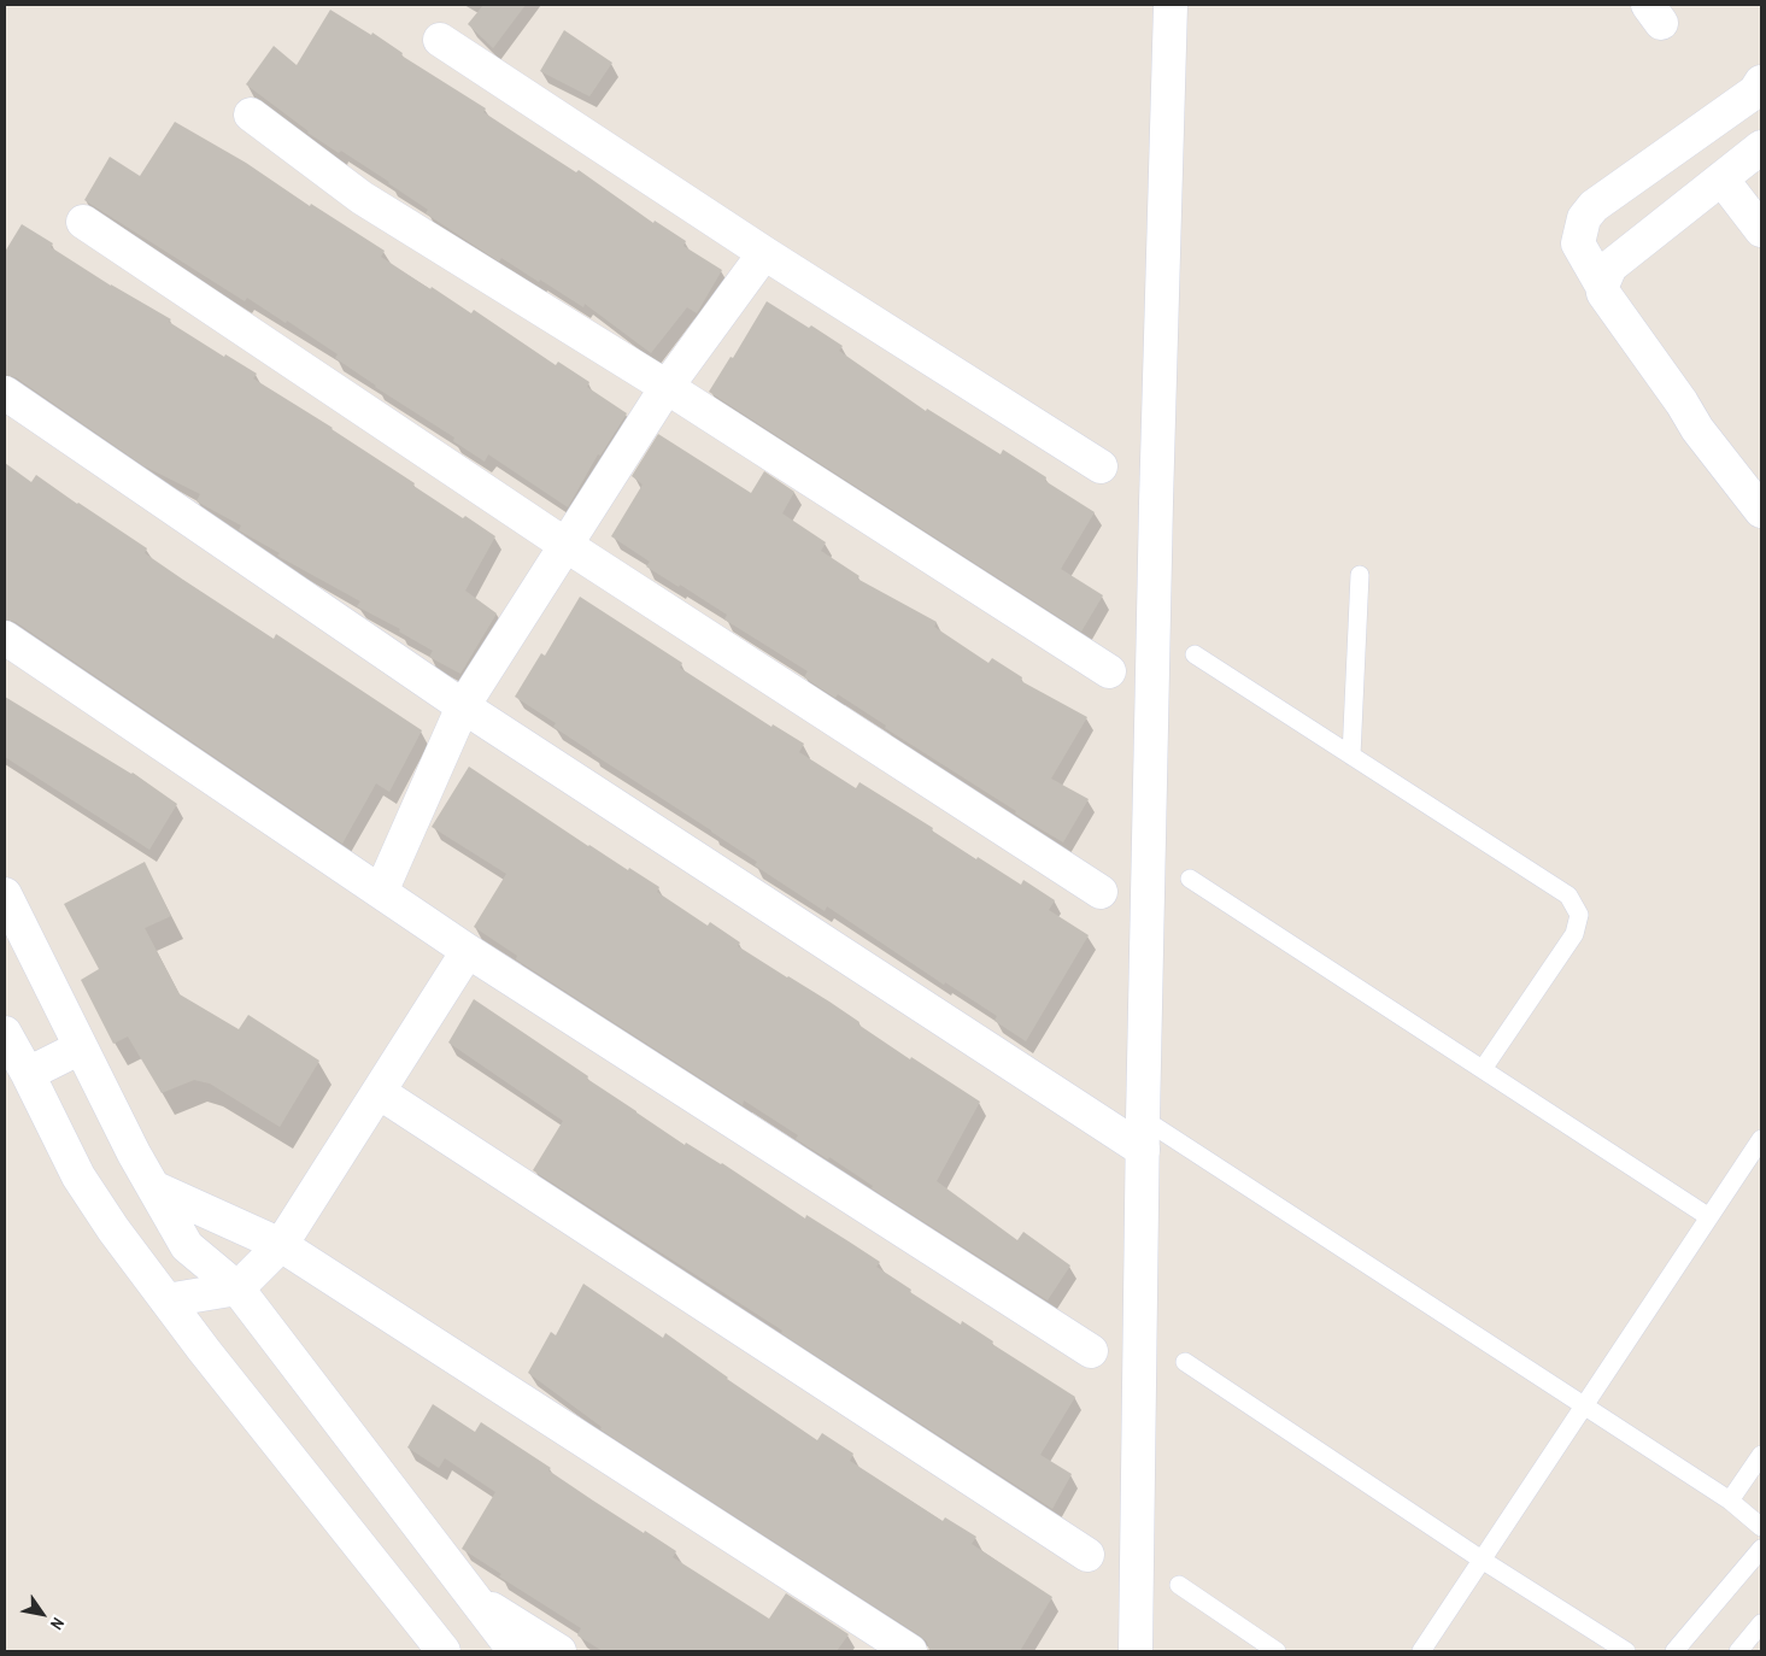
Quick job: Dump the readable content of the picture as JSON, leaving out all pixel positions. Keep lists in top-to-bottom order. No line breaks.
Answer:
{"north":"bottom right"}
